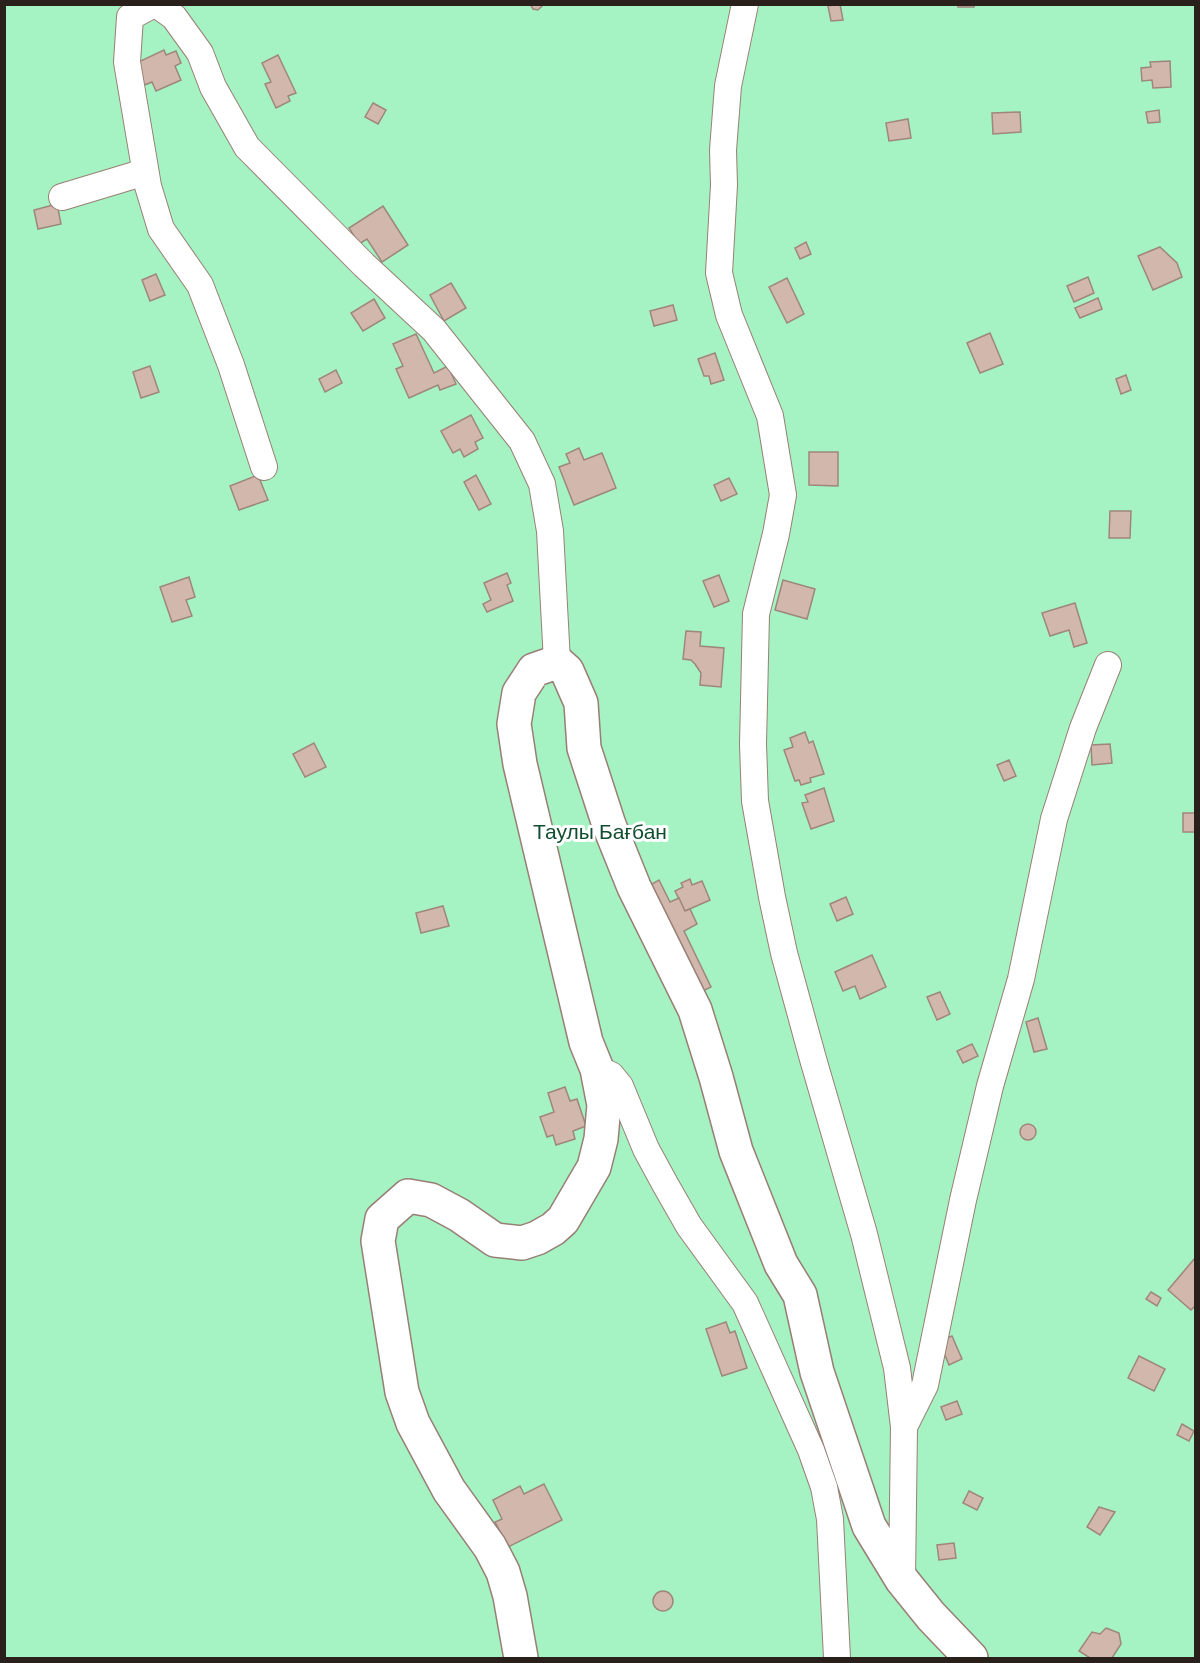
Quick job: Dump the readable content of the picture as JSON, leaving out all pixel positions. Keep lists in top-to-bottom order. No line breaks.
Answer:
{"parks":["Таулы Бағбан"]}
